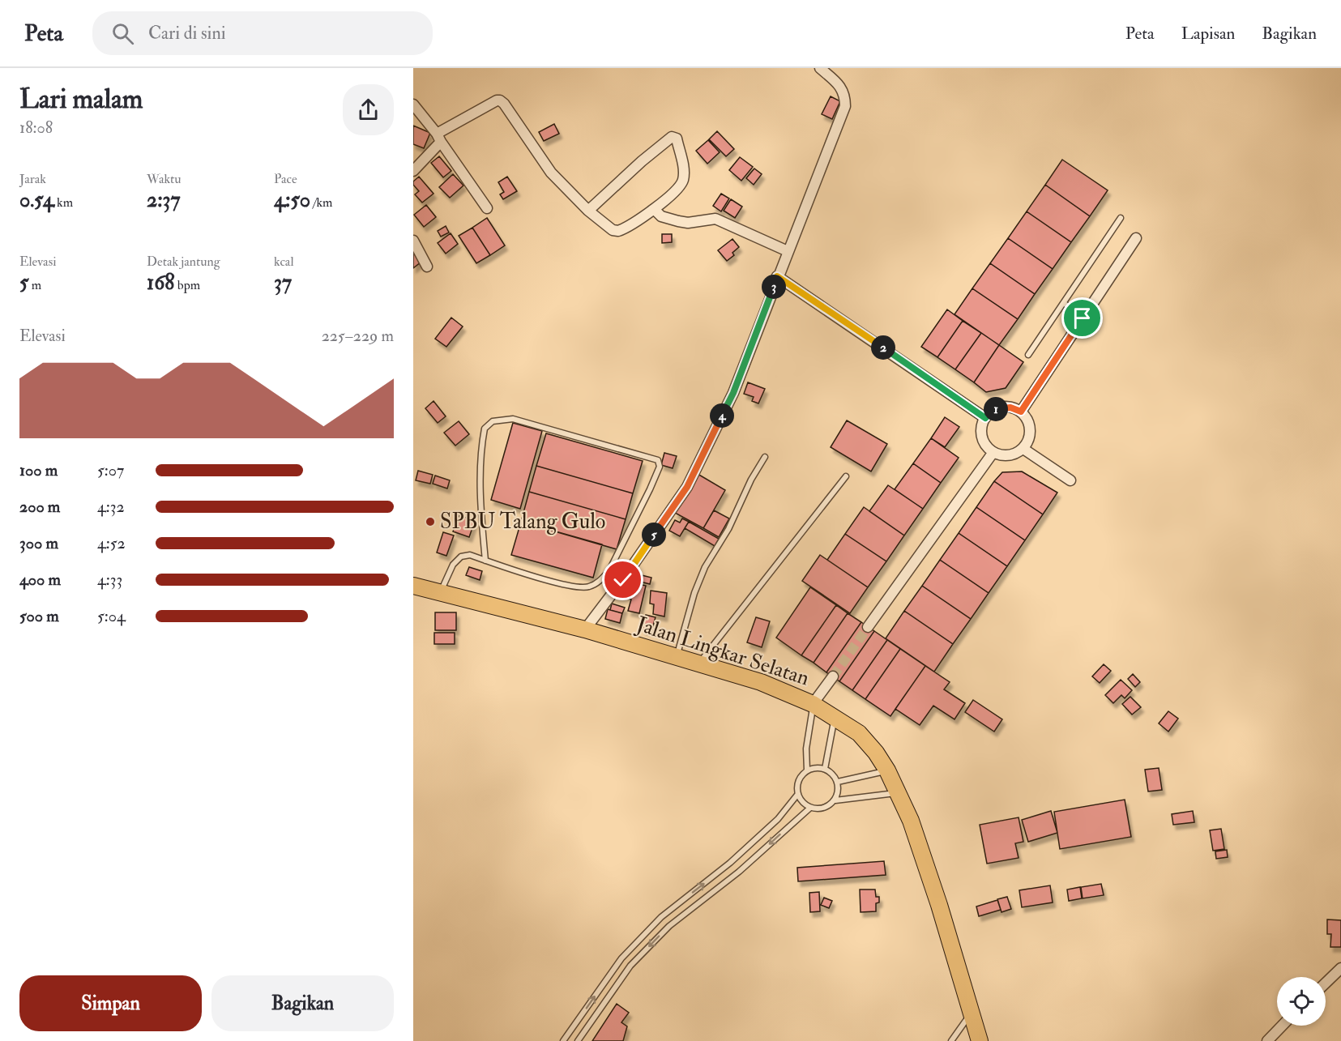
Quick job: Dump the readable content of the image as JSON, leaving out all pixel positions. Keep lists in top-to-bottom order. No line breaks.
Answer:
{"streets":{"highway":["Jalan Lingkar Selatan"]},"places":["SPBU Talang Gulo"],"page":{"header":"Peta","search":"Cari di sini","nav":["Peta","Lapisan","Bagikan"],"heading":["Lari malam","18:08"],"stats":[["Jarak","0.54 km"],["Waktu","2:37"],["Pace","4:50 /km"],["Elevasi","5 m"],["Detak jantung","168 bpm"],["kcal","37"]],"pins":["3","2","1","4","5"],"chart":["Elevasi","225–229 m"],"list":[{"name":"100 m","note":"5:07"},{"name":"200 m","note":"4:32"},{"name":"300 m","note":"4:52"},{"name":"400 m","note":"4:33"},{"name":"500 m","note":"5:04"}],"buttons":["Simpan","Bagikan"]}}
